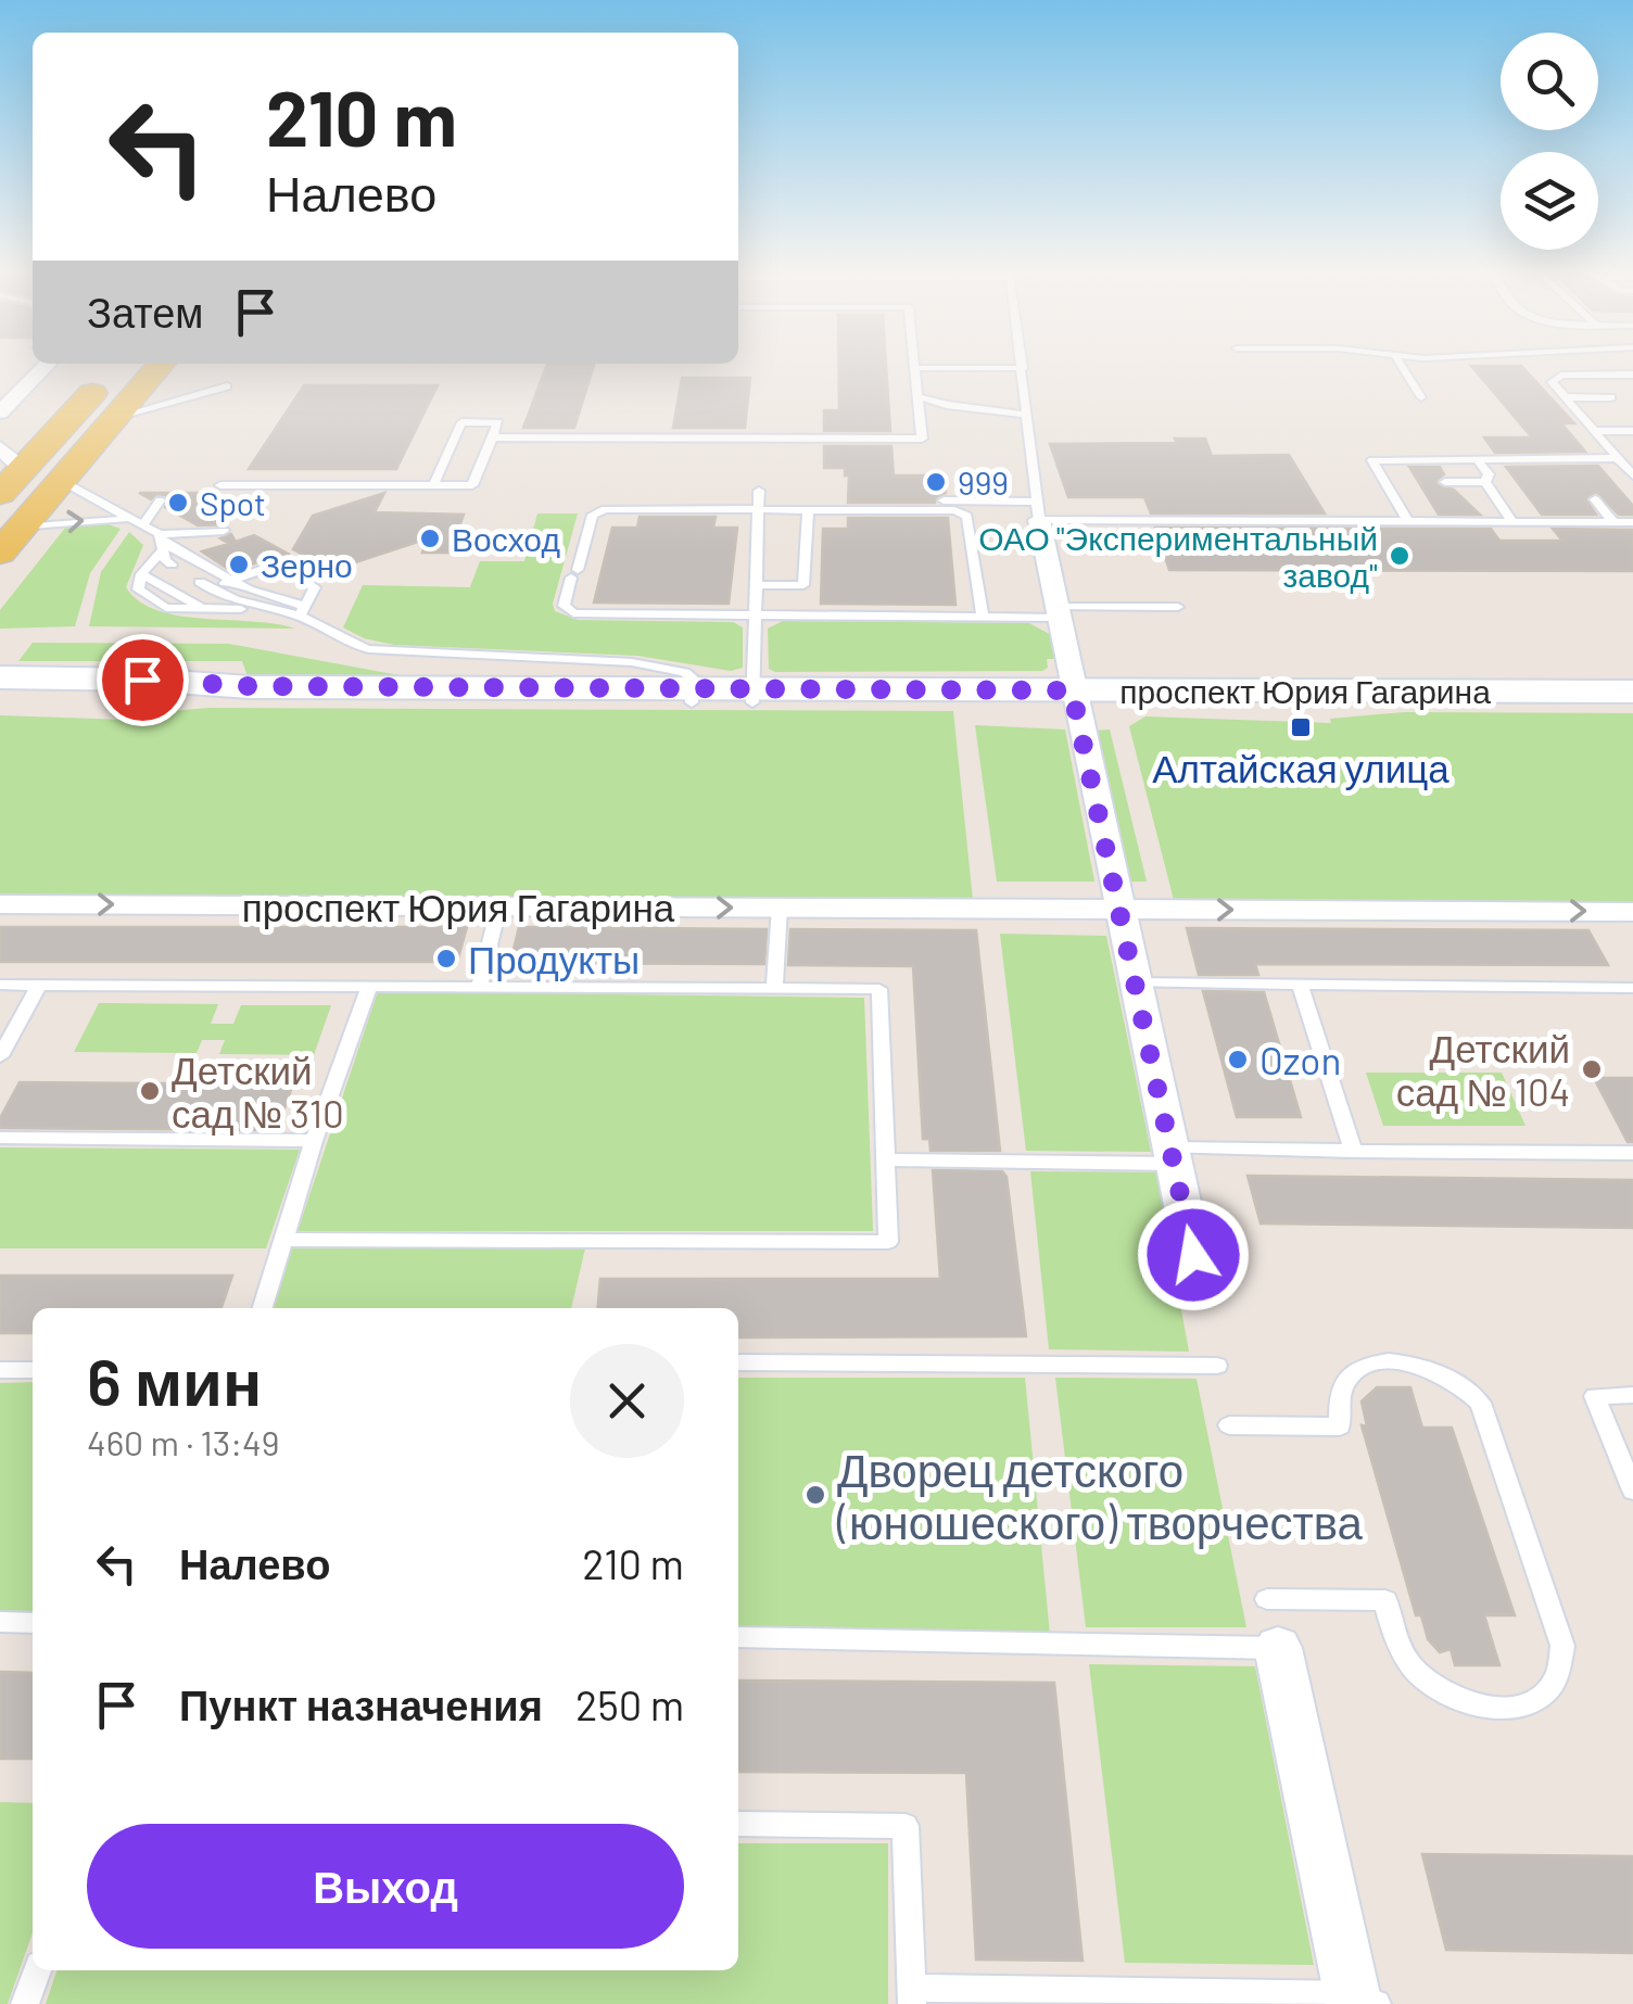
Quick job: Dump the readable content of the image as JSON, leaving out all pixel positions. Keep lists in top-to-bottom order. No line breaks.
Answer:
{"streets":{"main road":["проспект Юрия Гагарина"]},"places":{"other":["999","Spot","Восход","ОАО \"Экспериментальный завод\"","Зерно","Продукты","Ozon","Детский сад № 104","Детский сад № 310","Дворец детского (юношеского) творчества"],"transit":["Алтайская улица"]},"page":{"turn":["210 m","Налево"],"then":"Затем","heading":["6 мин","460 m · 13:49"],"list":[{"name":"Налево","value":"210 m"},{"name":"Пункт назначения","value":"250 m"}],"buttons":"Выход"}}
